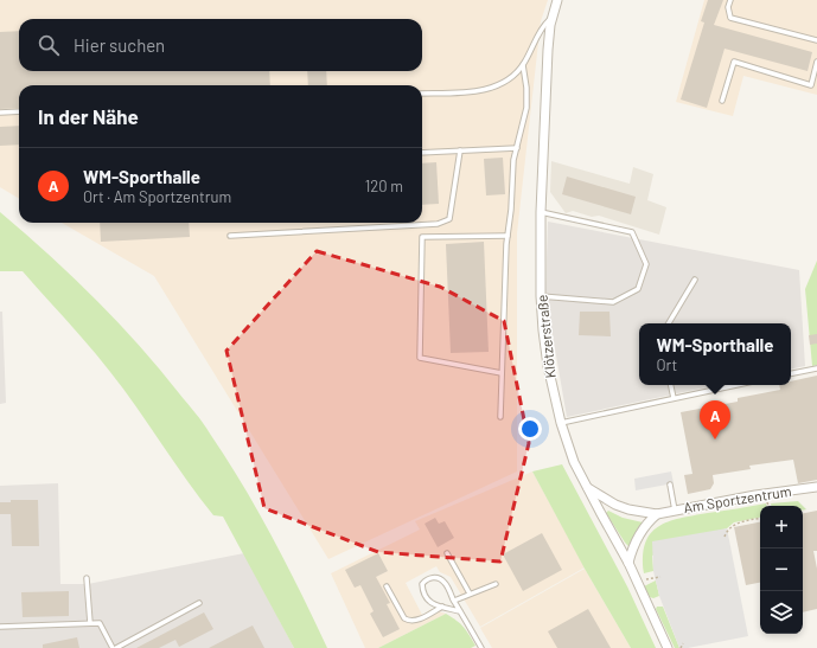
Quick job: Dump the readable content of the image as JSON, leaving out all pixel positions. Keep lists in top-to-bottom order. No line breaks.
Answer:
{"streets":{"street":["Klötzerstraße","Am Sportzentrum"]},"crossings":[["Klötzerstraße","Am Sportzentrum"]],"page":{"search":"Hier suchen","heading":"In der Nähe","list":[{"mark":"A","name":"WM-Sporthalle","note":"Ort · Am Sportzentrum","value":"120 m"}],"popup":["WM-Sporthalle","Ort"],"pins":"A","map_buttons":["+","−"]}}
